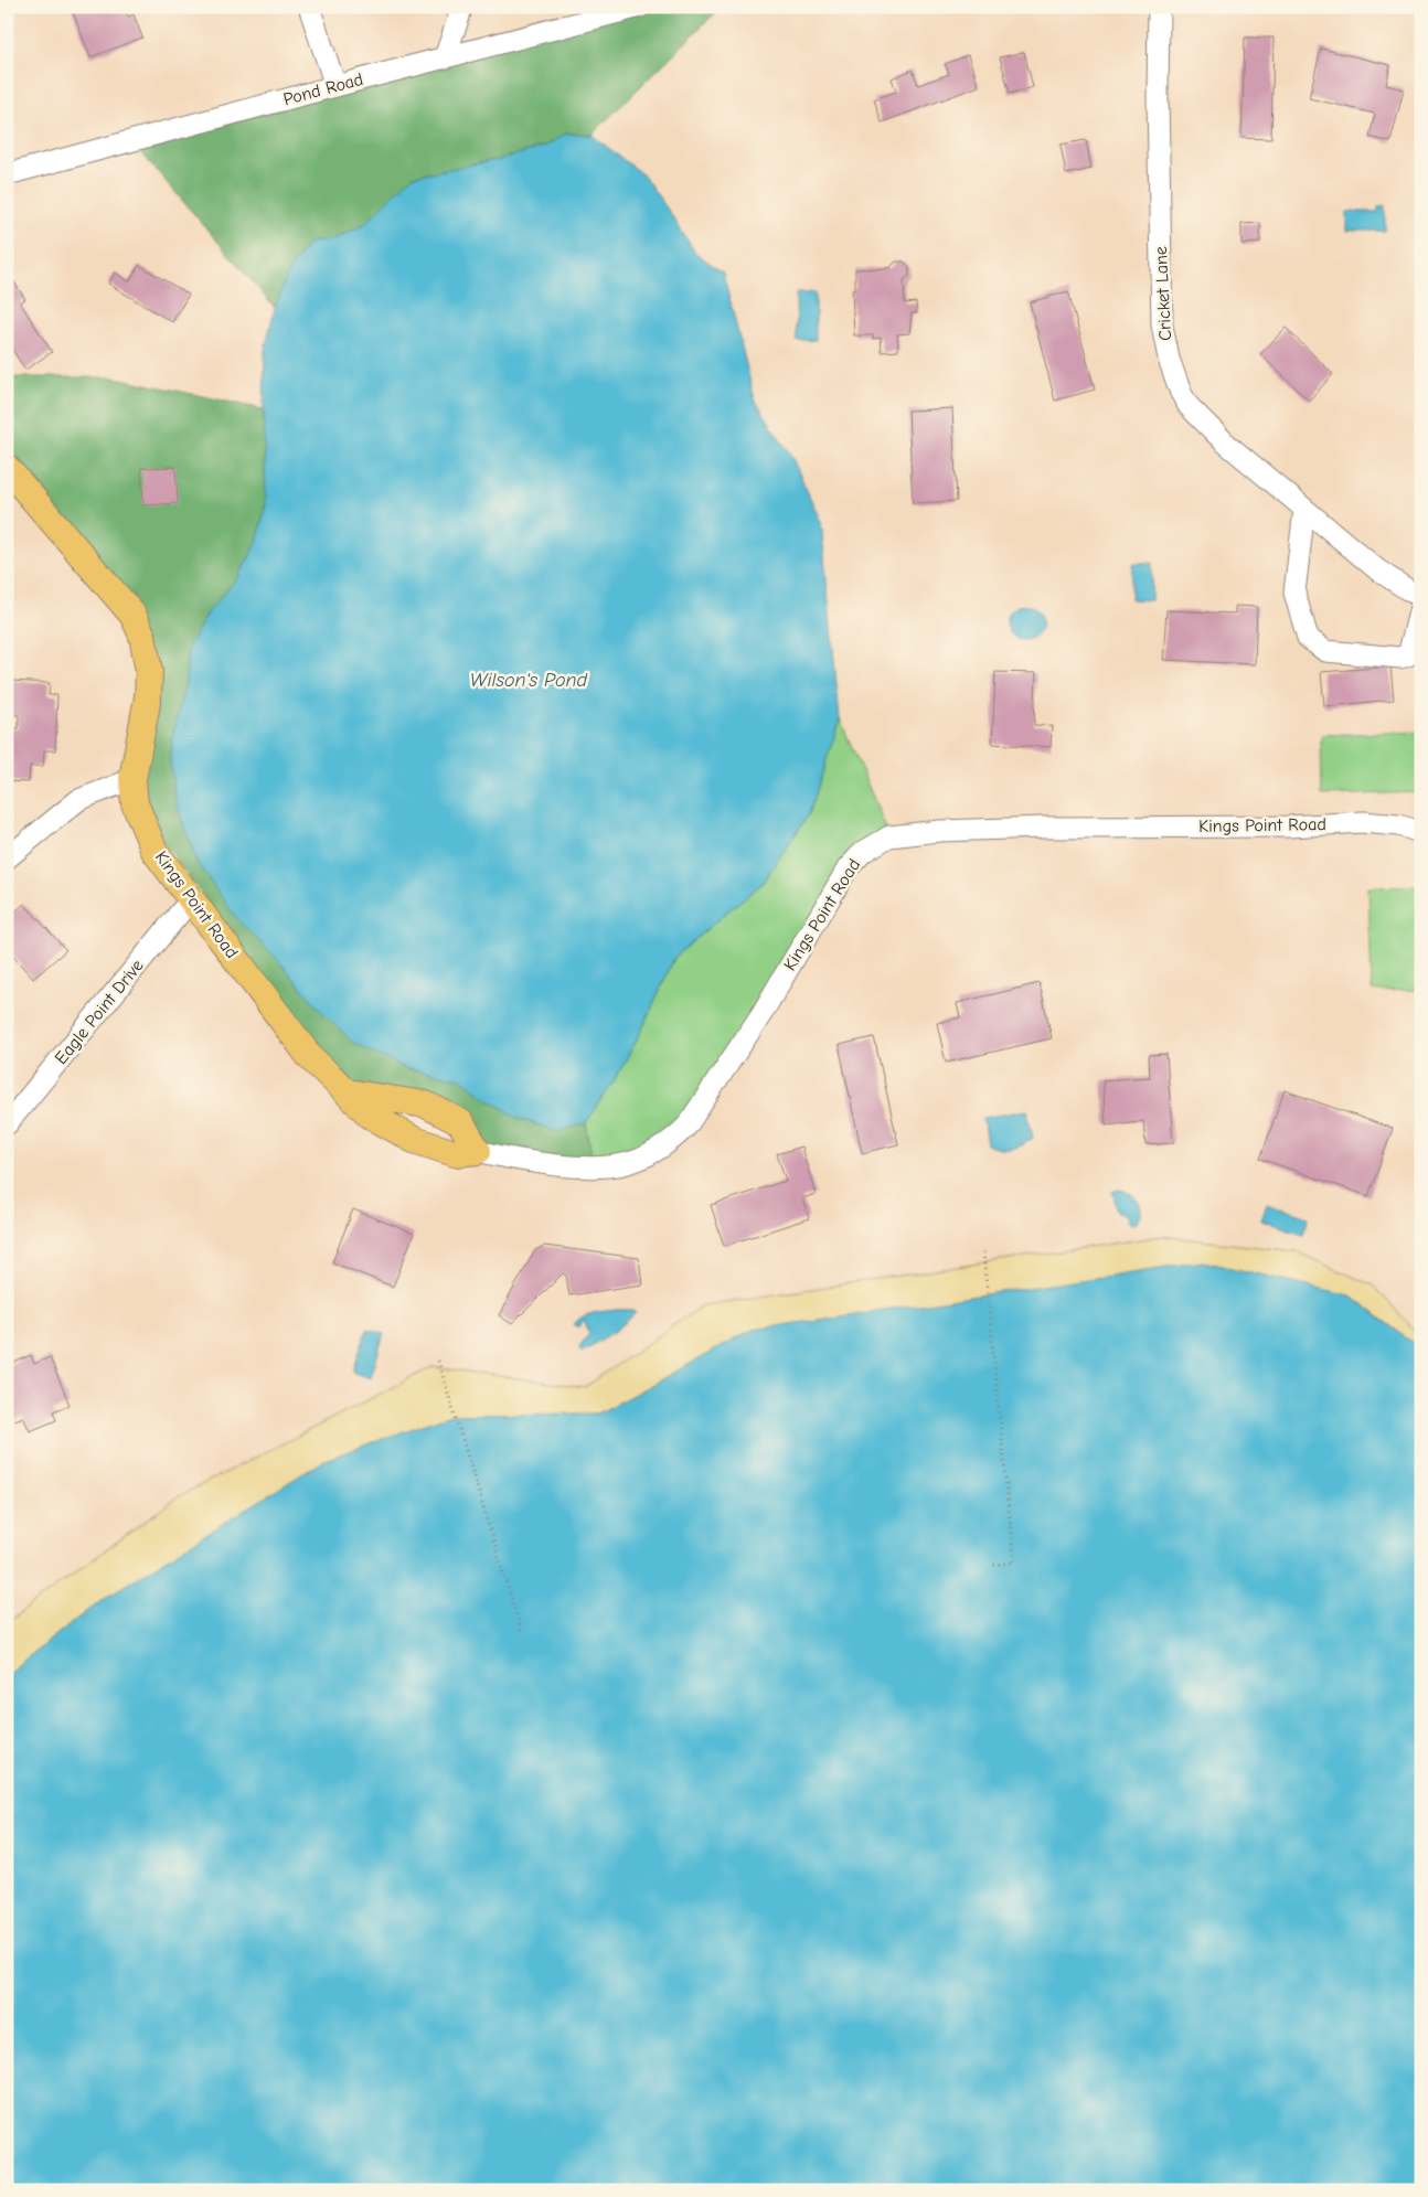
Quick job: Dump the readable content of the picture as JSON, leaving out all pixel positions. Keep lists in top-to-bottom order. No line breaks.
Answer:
{"streets":{"main road":["Kings Point Road"],"street":["Pond Road","Cricket Lane","Eagle Point Drive"]},"crossings":[["Kings Point Road","Eagle Point Drive"]],"water":["Wilson's Pond"]}
